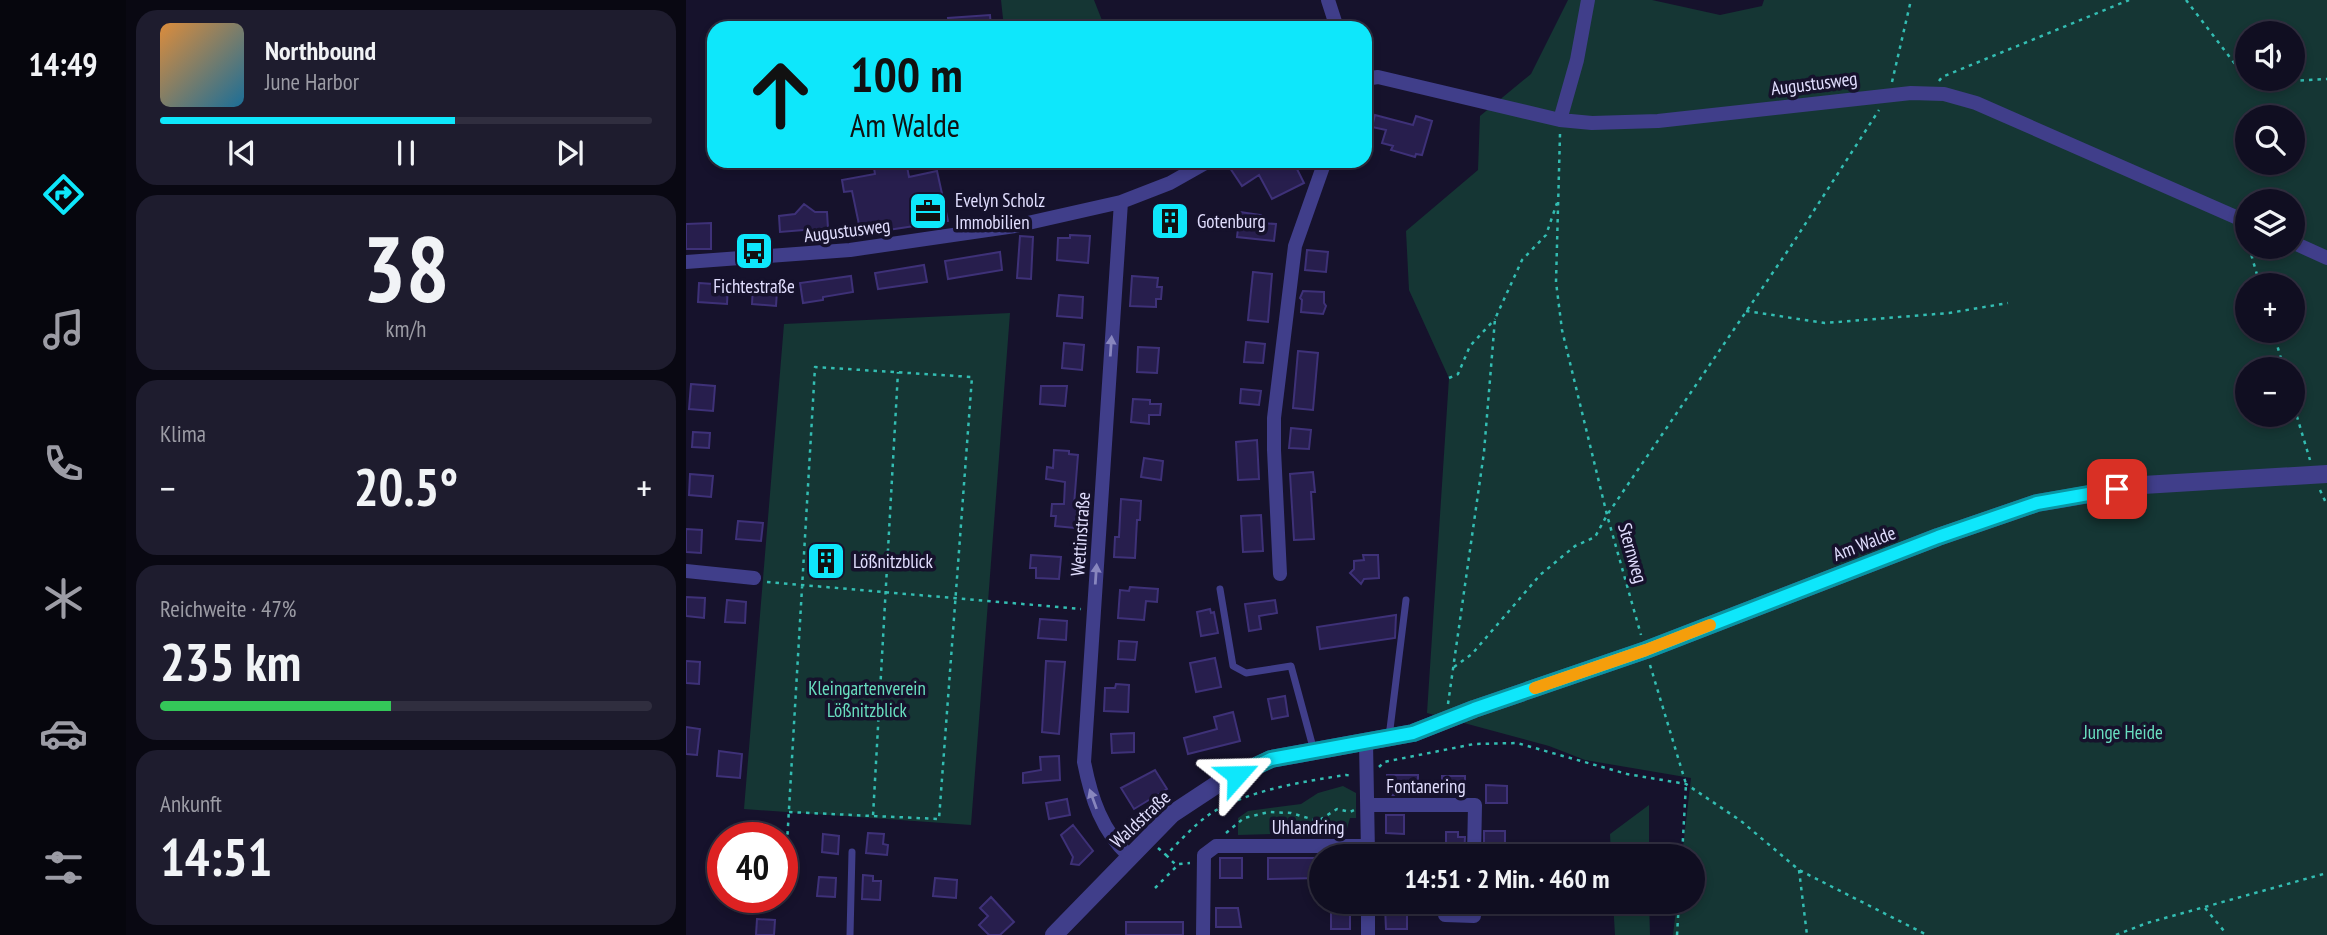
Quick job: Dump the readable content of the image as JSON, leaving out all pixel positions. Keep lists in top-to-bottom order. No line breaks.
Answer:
{"streets":{"street":["Augustusweg","Wettinstraße","Am Walde","Fontanering","Waldstraße","Uhlandring"],"path":["Sternweg"]},"crossings":[["Augustusweg","Wettinstraße"],["Augustusweg","Sternweg"],["Wettinstraße","Waldstraße"],["Am Walde","Sternweg"],["Am Walde","Waldstraße"]],"one_way":["Wettinstraße"],"parks":["Kleingartenverein Lößnitzblick","Junge Heide"],"places":{"office":["Evelyn Scholz Immobilien"],"building":["Gotenburg","Lößnitzblick"],"bus stop":["Fichtestraße"]},"page":{"tabs":"14:49","map_buttons":["+","−"],"turn":["100 m","Am Walde"],"song":["Northbound","June Harbor"],"tile":[["38","km/h"],"Klima",["Reichweite · 47%","235 km"],["Ankunft","14:51"]],"heat":["−","20.5°","+"],"limit":"40","trip":"14:51 · 2 Min. · 460 m"}}
